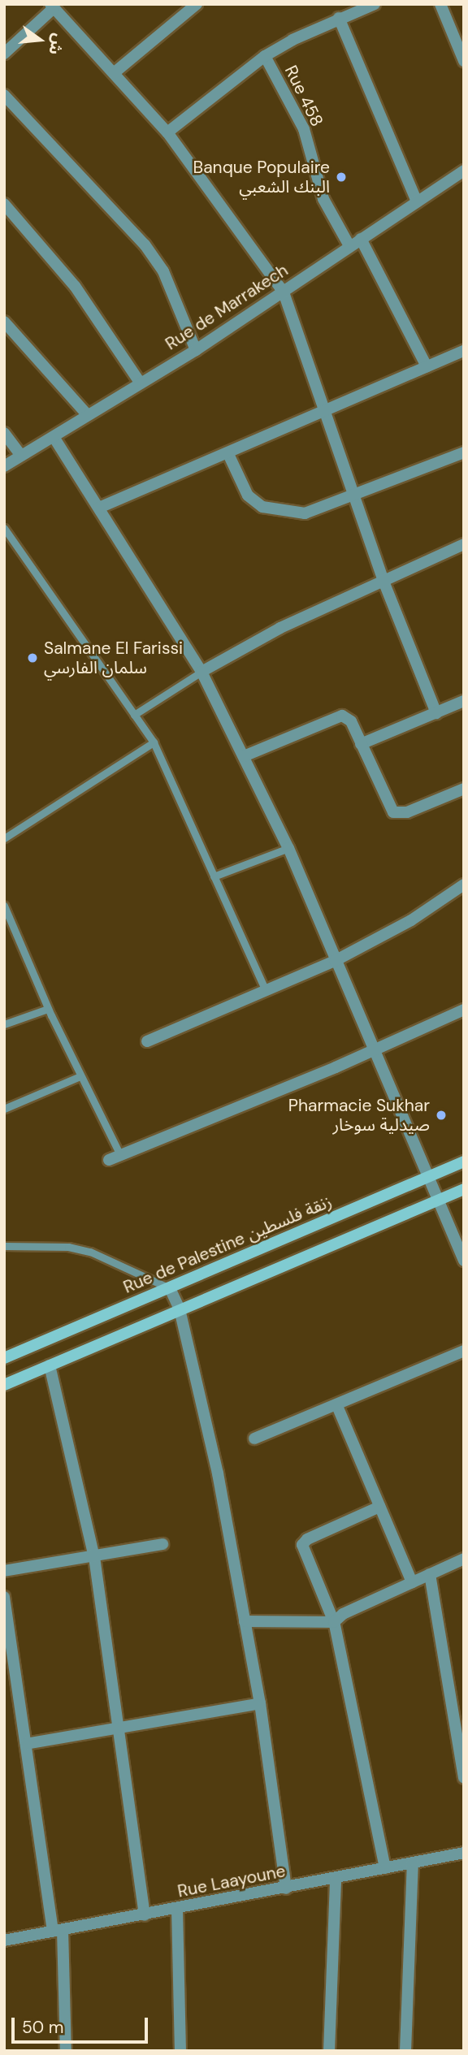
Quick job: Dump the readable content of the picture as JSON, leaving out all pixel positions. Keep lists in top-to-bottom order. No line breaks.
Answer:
{"streets":{"main road":["Rue de Palestine زنقة فلسطين"],"street":["Rue 458","Rue de Marrakech","Rue Laayoune"]},"crossings":[["Rue 458","Rue de Marrakech"]],"places":["Banque Populaire البنك الشعبي","Salmane El Farissi سلمان الفارسي","Pharmacie Sukhar صيدلية سوخار"],"scale_bar":"50 m","north":"right"}
